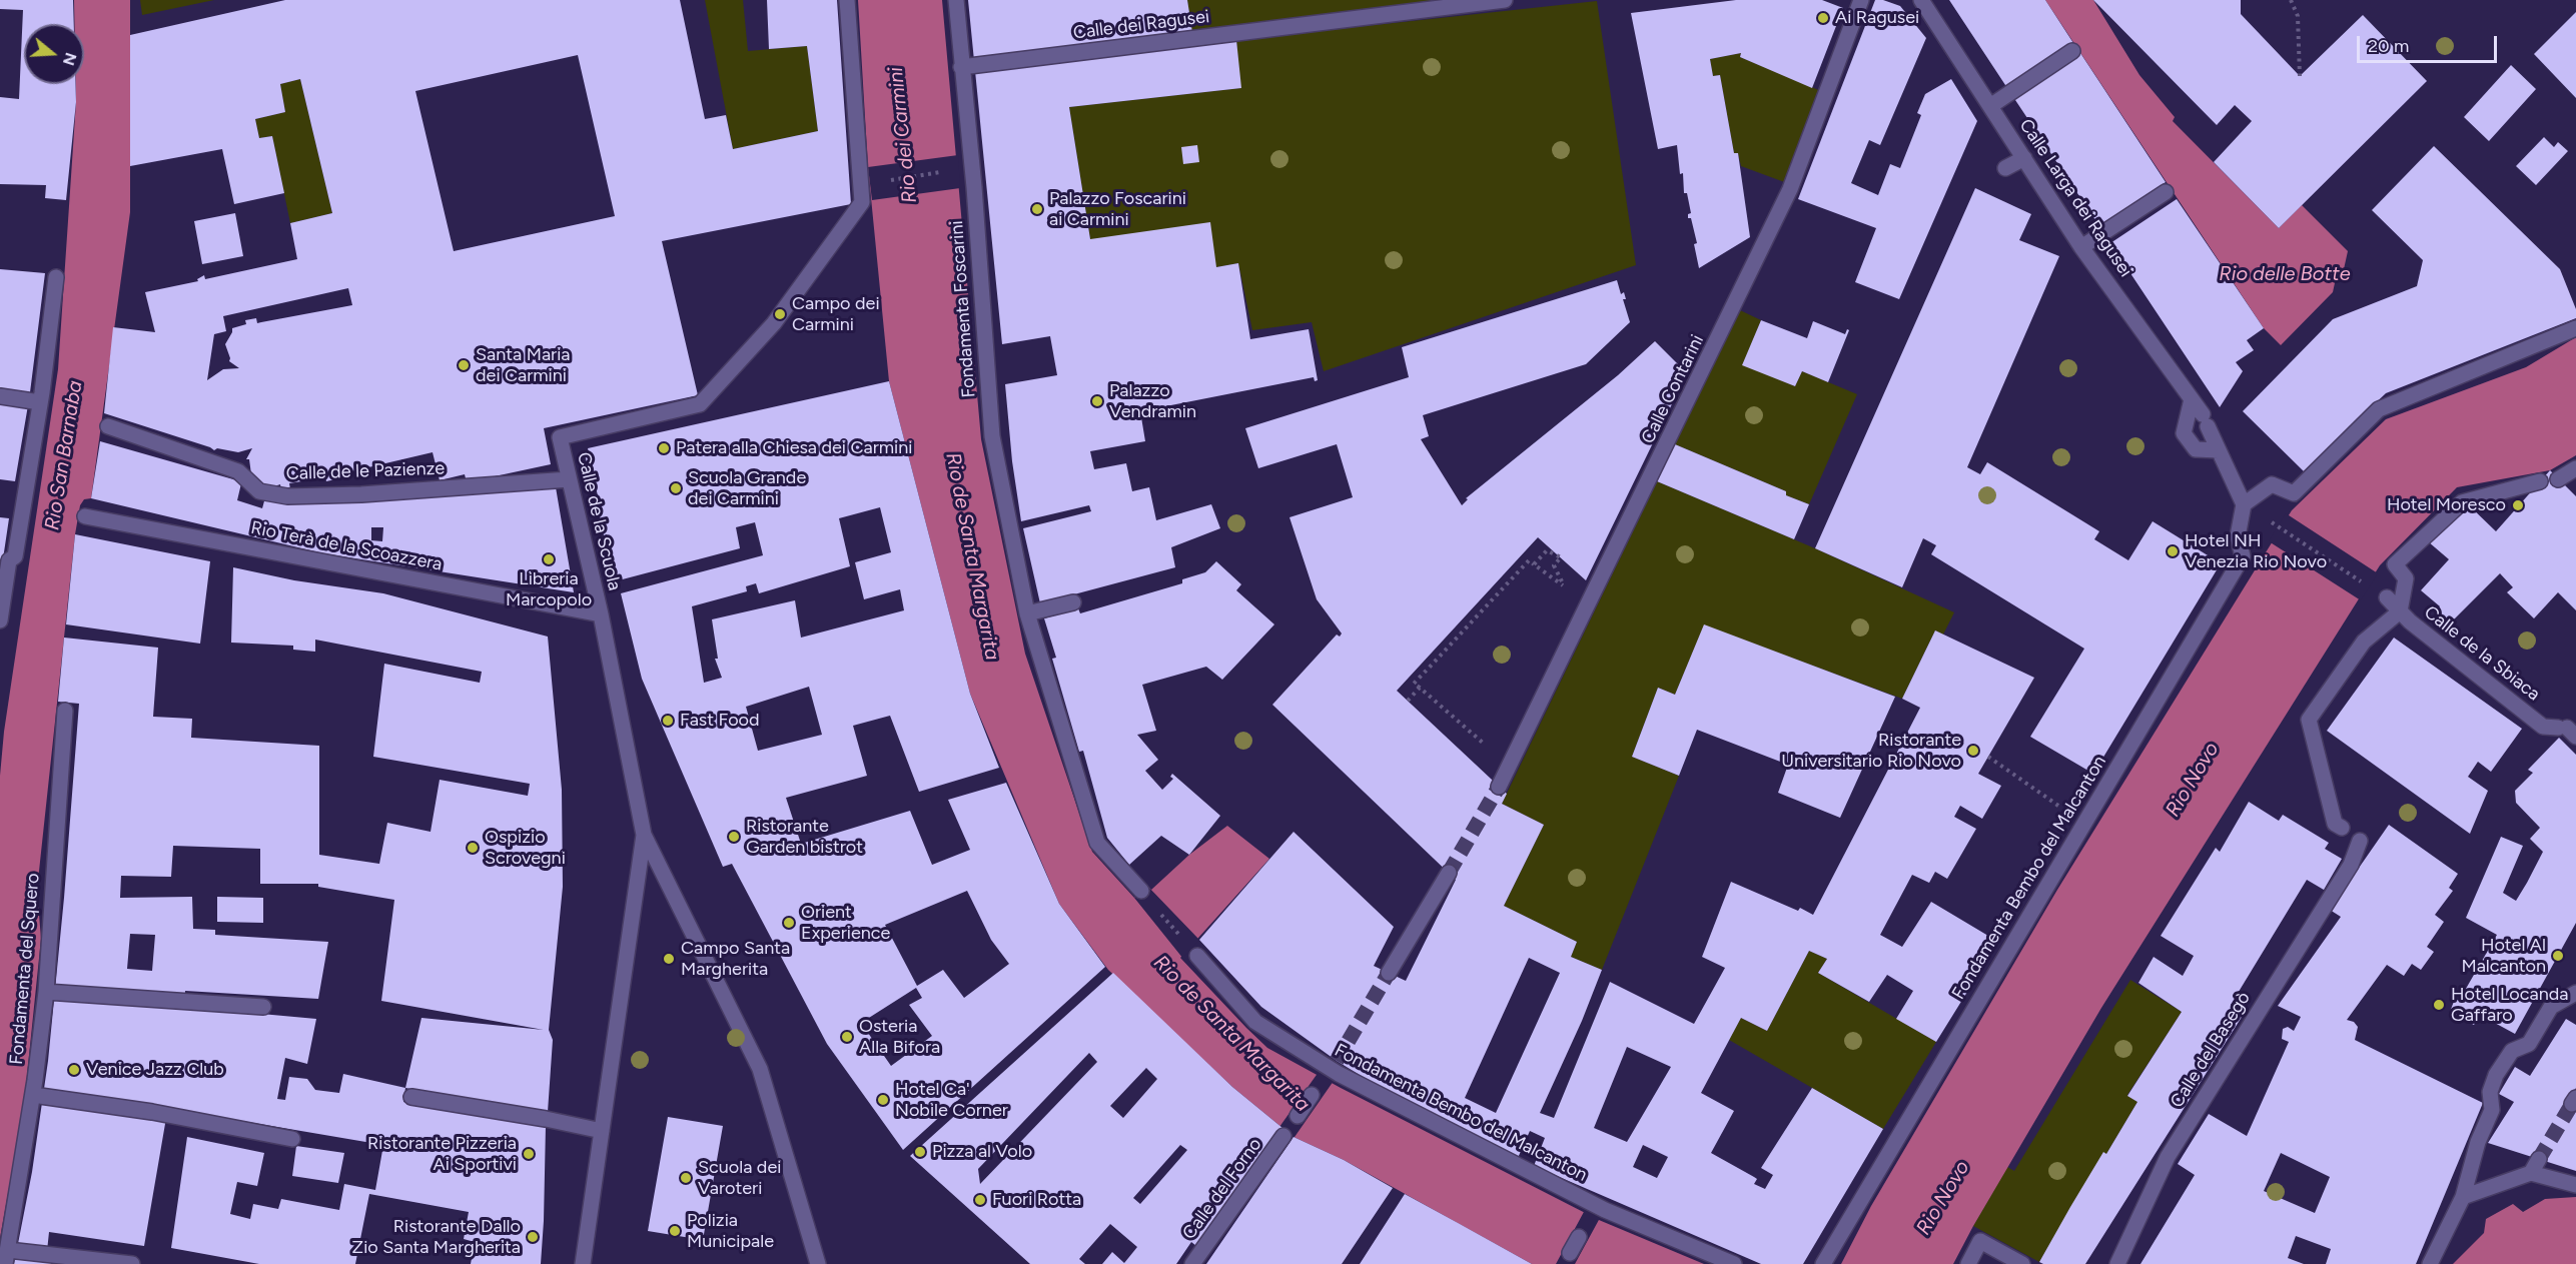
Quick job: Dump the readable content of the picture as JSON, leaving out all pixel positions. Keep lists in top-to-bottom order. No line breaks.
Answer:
{"streets":{"street":["Calle dei Ragusei","Calle Larga dei Ragusei","Fondamenta Foscarini","Calle Contarini","Calle de le Pazienze","Calle de la Scuola","Rio Terà de la Scoazzera","Calle de la Sbiaca","Fondamenta Bembo del Malcanton","Fondamenta del Squero","Calle del Basegò","Calle del Forno"]},"crossings":[["Calle dei Ragusei","Fondamenta Foscarini"],["Calle Larga dei Ragusei","Fondamenta Bembo del Malcanton"],["Calle de le Pazienze","Calle de la Scuola"],["Calle de la Scuola","Rio Terà de la Scoazzera"]],"water":["Rio dei Carmini","Rio delle Botte","Rio San Barnaba","Rio de Santa Margarita","Rio Novo"],"places":["Ai Ragusei","Palazzo Foscarini ai Carmini","Campo dei Carmini","Santa Maria dei Carmini","Palazzo Vendramin","Patera alla Chiesa dei Carmini","Scuola Grande dei Carmini","Hotel Moresco","Hotel NH Venezia Rio Novo","Libreria Marcopolo","Fast Food","Ristorante Universitario Rio Novo","Ristorante Garden bistrot","Ospizio Scrovegni","Orient Experience","Hotel Al Malcanton","Campo Santa Margherita","Hotel Locanda Gaffaro","Osteria Alla Bifora","Venice Jazz Club","Hotel Ca' Nobile Corner","Pizza al Volo","Ristorante Pizzeria Ai Sportivi","Scuola dei Varoteri","Fuori Rotta","Polizia Municipale","Ristorante Dallo Zio Santa Margherita"],"scale_bar":"20 m","north":"right"}
